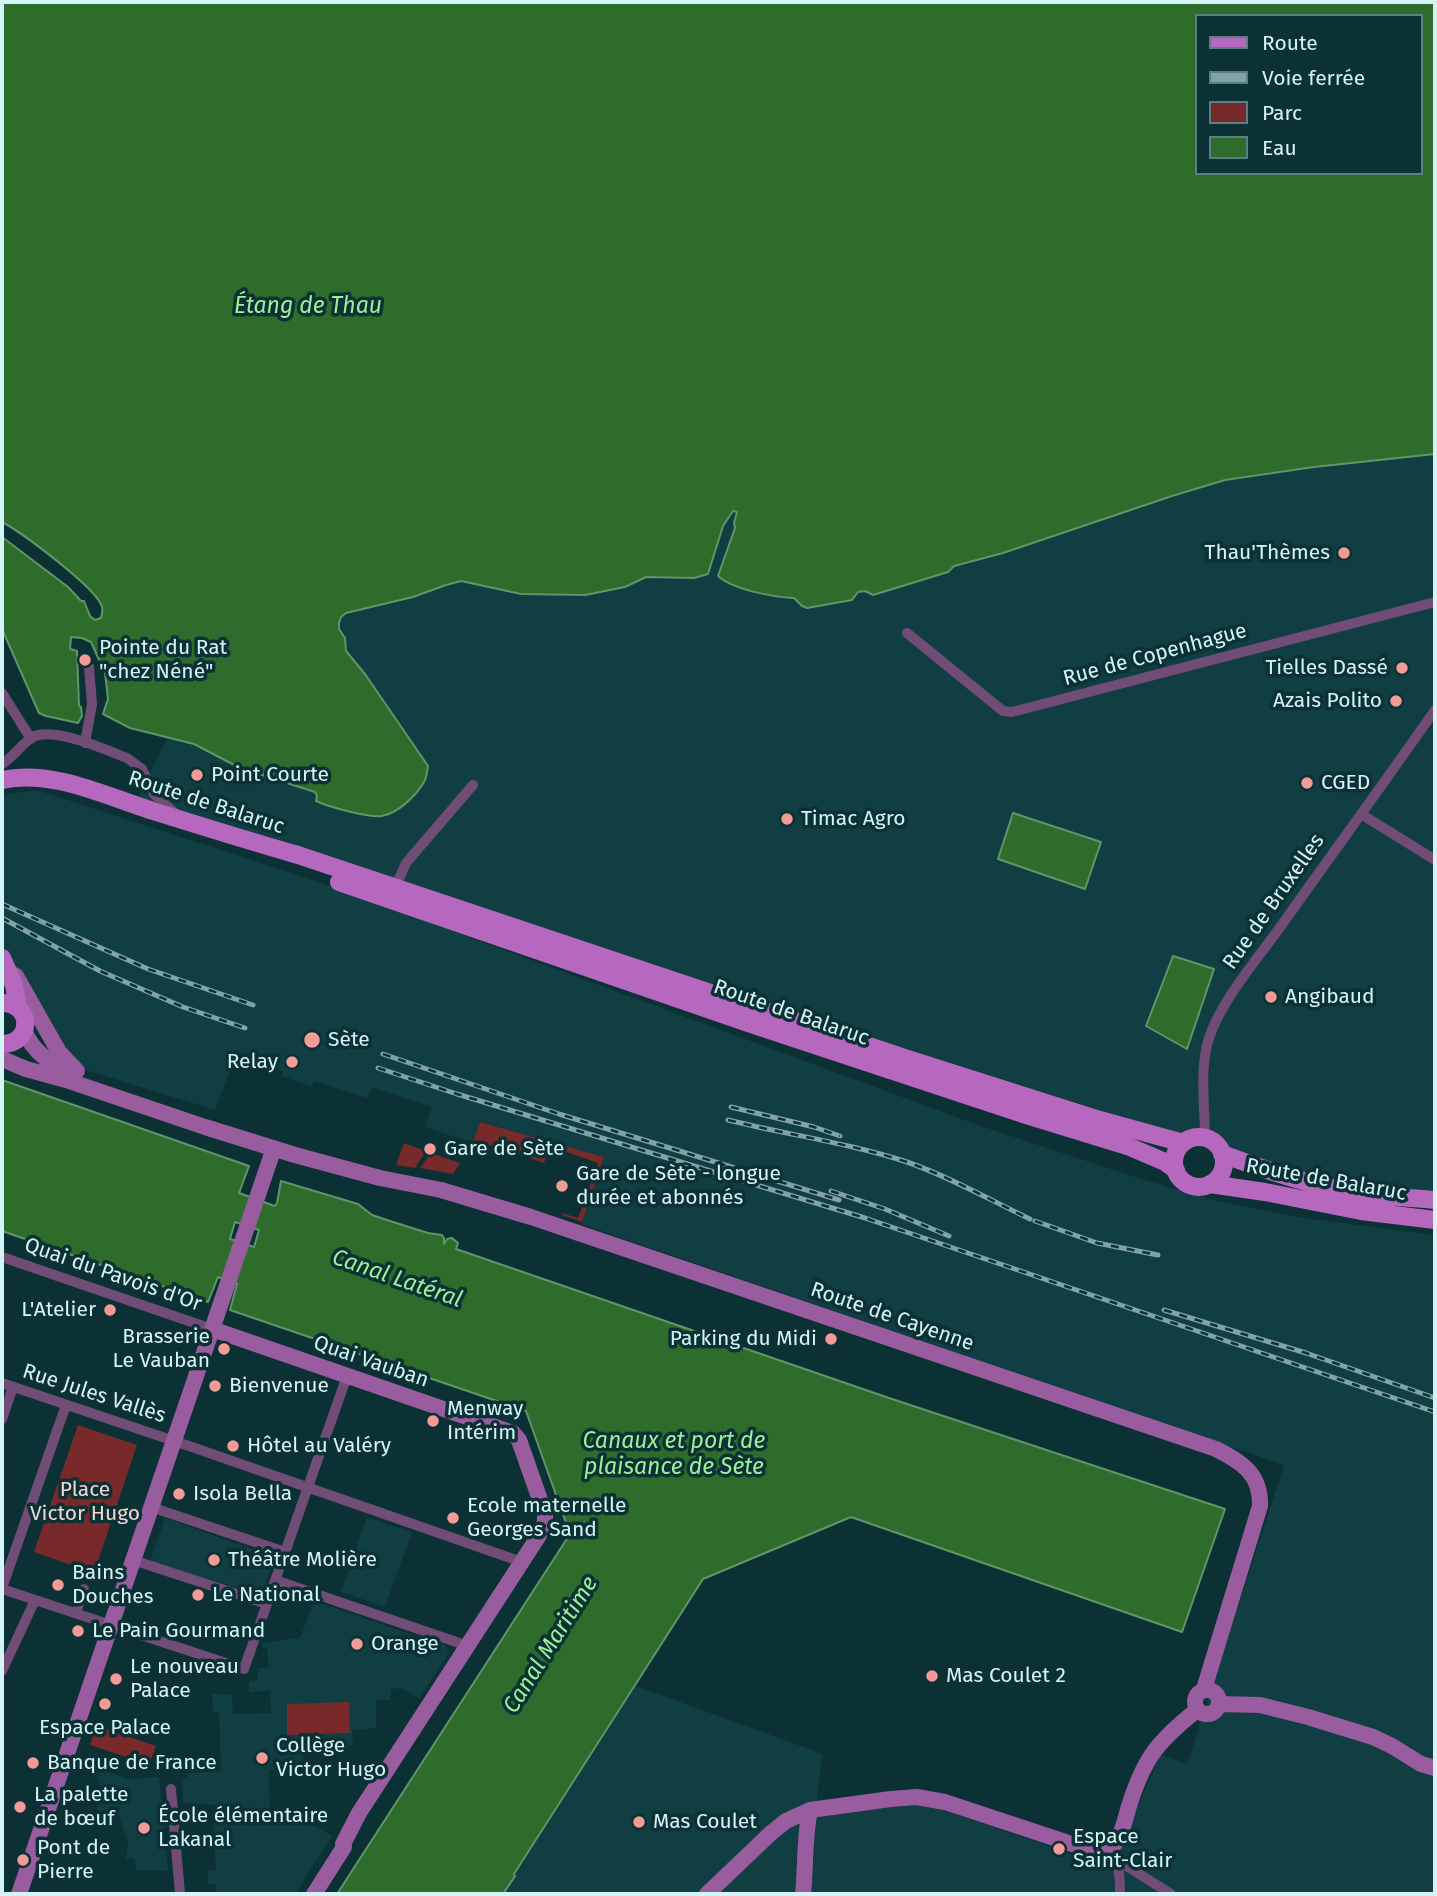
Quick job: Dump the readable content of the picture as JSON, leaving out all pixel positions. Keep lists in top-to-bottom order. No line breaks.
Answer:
{"streets":{"main road":["Route de Balaruc","Route de Cayenne","Quai Vauban"],"street":["Rue de Copenhague","Rue de Bruxelles","Quai du Pavois d'Or","Rue Jules Vallès"]},"crossings":[["Route de Balaruc","Rue de Bruxelles"],["Quai du Pavois d'Or","Quai Vauban"],["Quai Vauban","Rue Jules Vallès"]],"water":["Étang de Thau","Canal Latéral","Canaux et port de plaisance de Sète","Canal Maritime"],"parks":["Place Victor Hugo"],"places":["Thau'Thèmes","Pointe du Rat \"chez Néné\"","Tielles Dassé","Azais Polito","Point Courte","CGED","Timac Agro","Angibaud","Sète","Relay","Gare de Sète","Gare de Sète - longue durée et abonnés","L'Atelier","Parking du Midi","Brasserie Le Vauban","Bienvenue","Menway Intérim","Hôtel au Valéry","Isola Bella","Ecole maternelle Georges Sand","Théâtre Molière","Bains Douches","Le National","Le Pain Gourmand","Orange","Mas Coulet 2","Le nouveau Palace","Espace Palace","Collège Victor Hugo","Banque de France","La palette de bœuf","Mas Coulet","École élémentaire Lakanal","Espace Saint-Clair","Pont de Pierre"],"legend":["Route","Voie ferrée","Parc","Eau"]}
